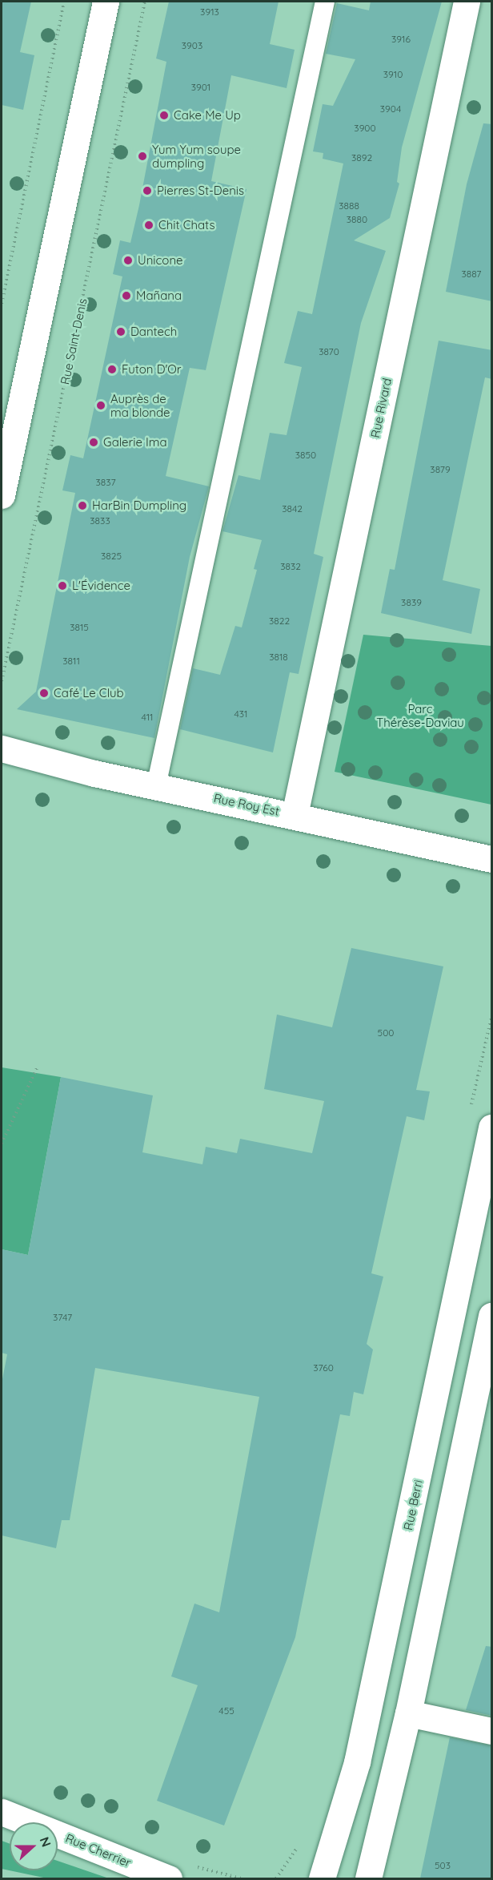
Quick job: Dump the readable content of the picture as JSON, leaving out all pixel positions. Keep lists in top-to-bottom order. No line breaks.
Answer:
{"streets":{"street":["Rue Rivard","Rue Roy Est","Rue Berri","Rue Cherrier"],"path":["Rue Saint-Denis"]},"crossings":[["Rue Rivard","Rue Roy Est"]],"parks":["Parc Thérèse-Daviau"],"places":["Cake Me Up","Yum Yum soupe dumpling","Pierres St-Denis","Chit Chats","Unicone","Mañana","Dantech","Futon D'Or","Auprès de ma blonde","Galerie Ima","HarBin Dumpling","L'Évidence","Café Le Club"],"house_numbers":["3913","3916","3903","3910","3901","3904","3900","3892","3888","3880","3887","3870","3850","3879","3837","3842","3833","3825","3832","3839","3822","3815","3818","3811","431","411","500","3747","3760","455","503"],"north":"right"}
